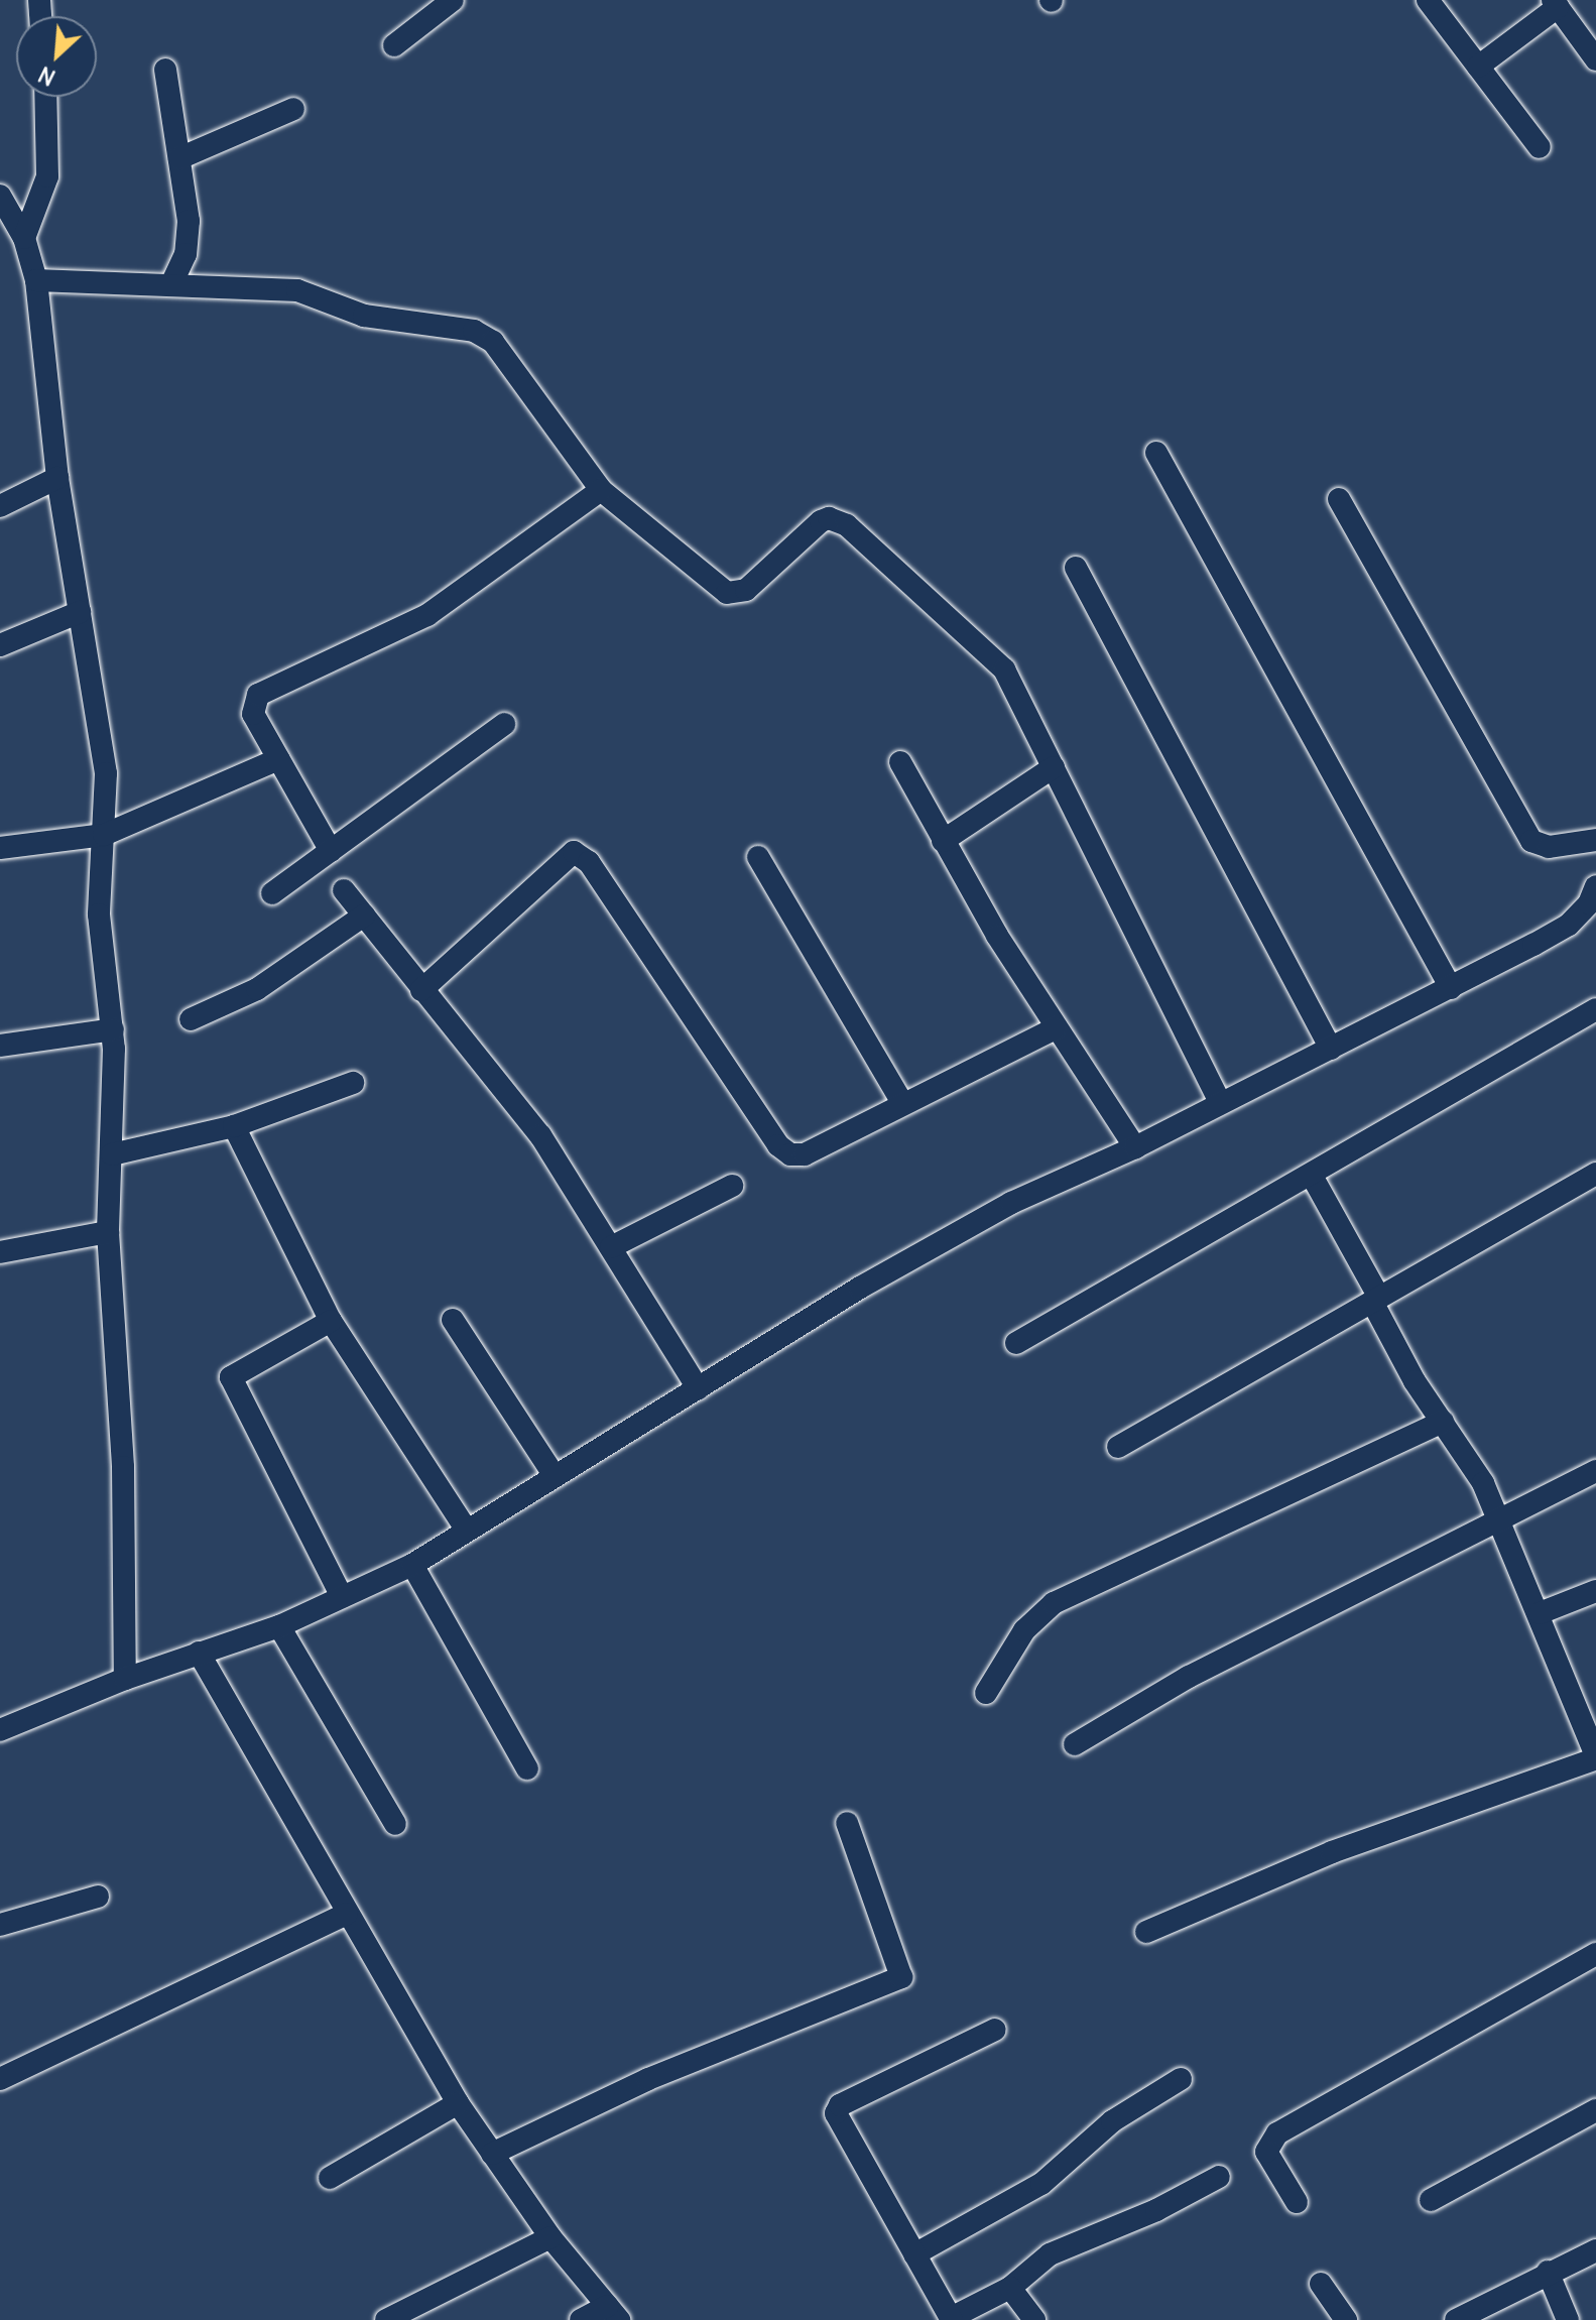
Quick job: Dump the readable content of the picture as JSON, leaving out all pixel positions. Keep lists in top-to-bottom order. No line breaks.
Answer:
{"north":"bottom left"}
